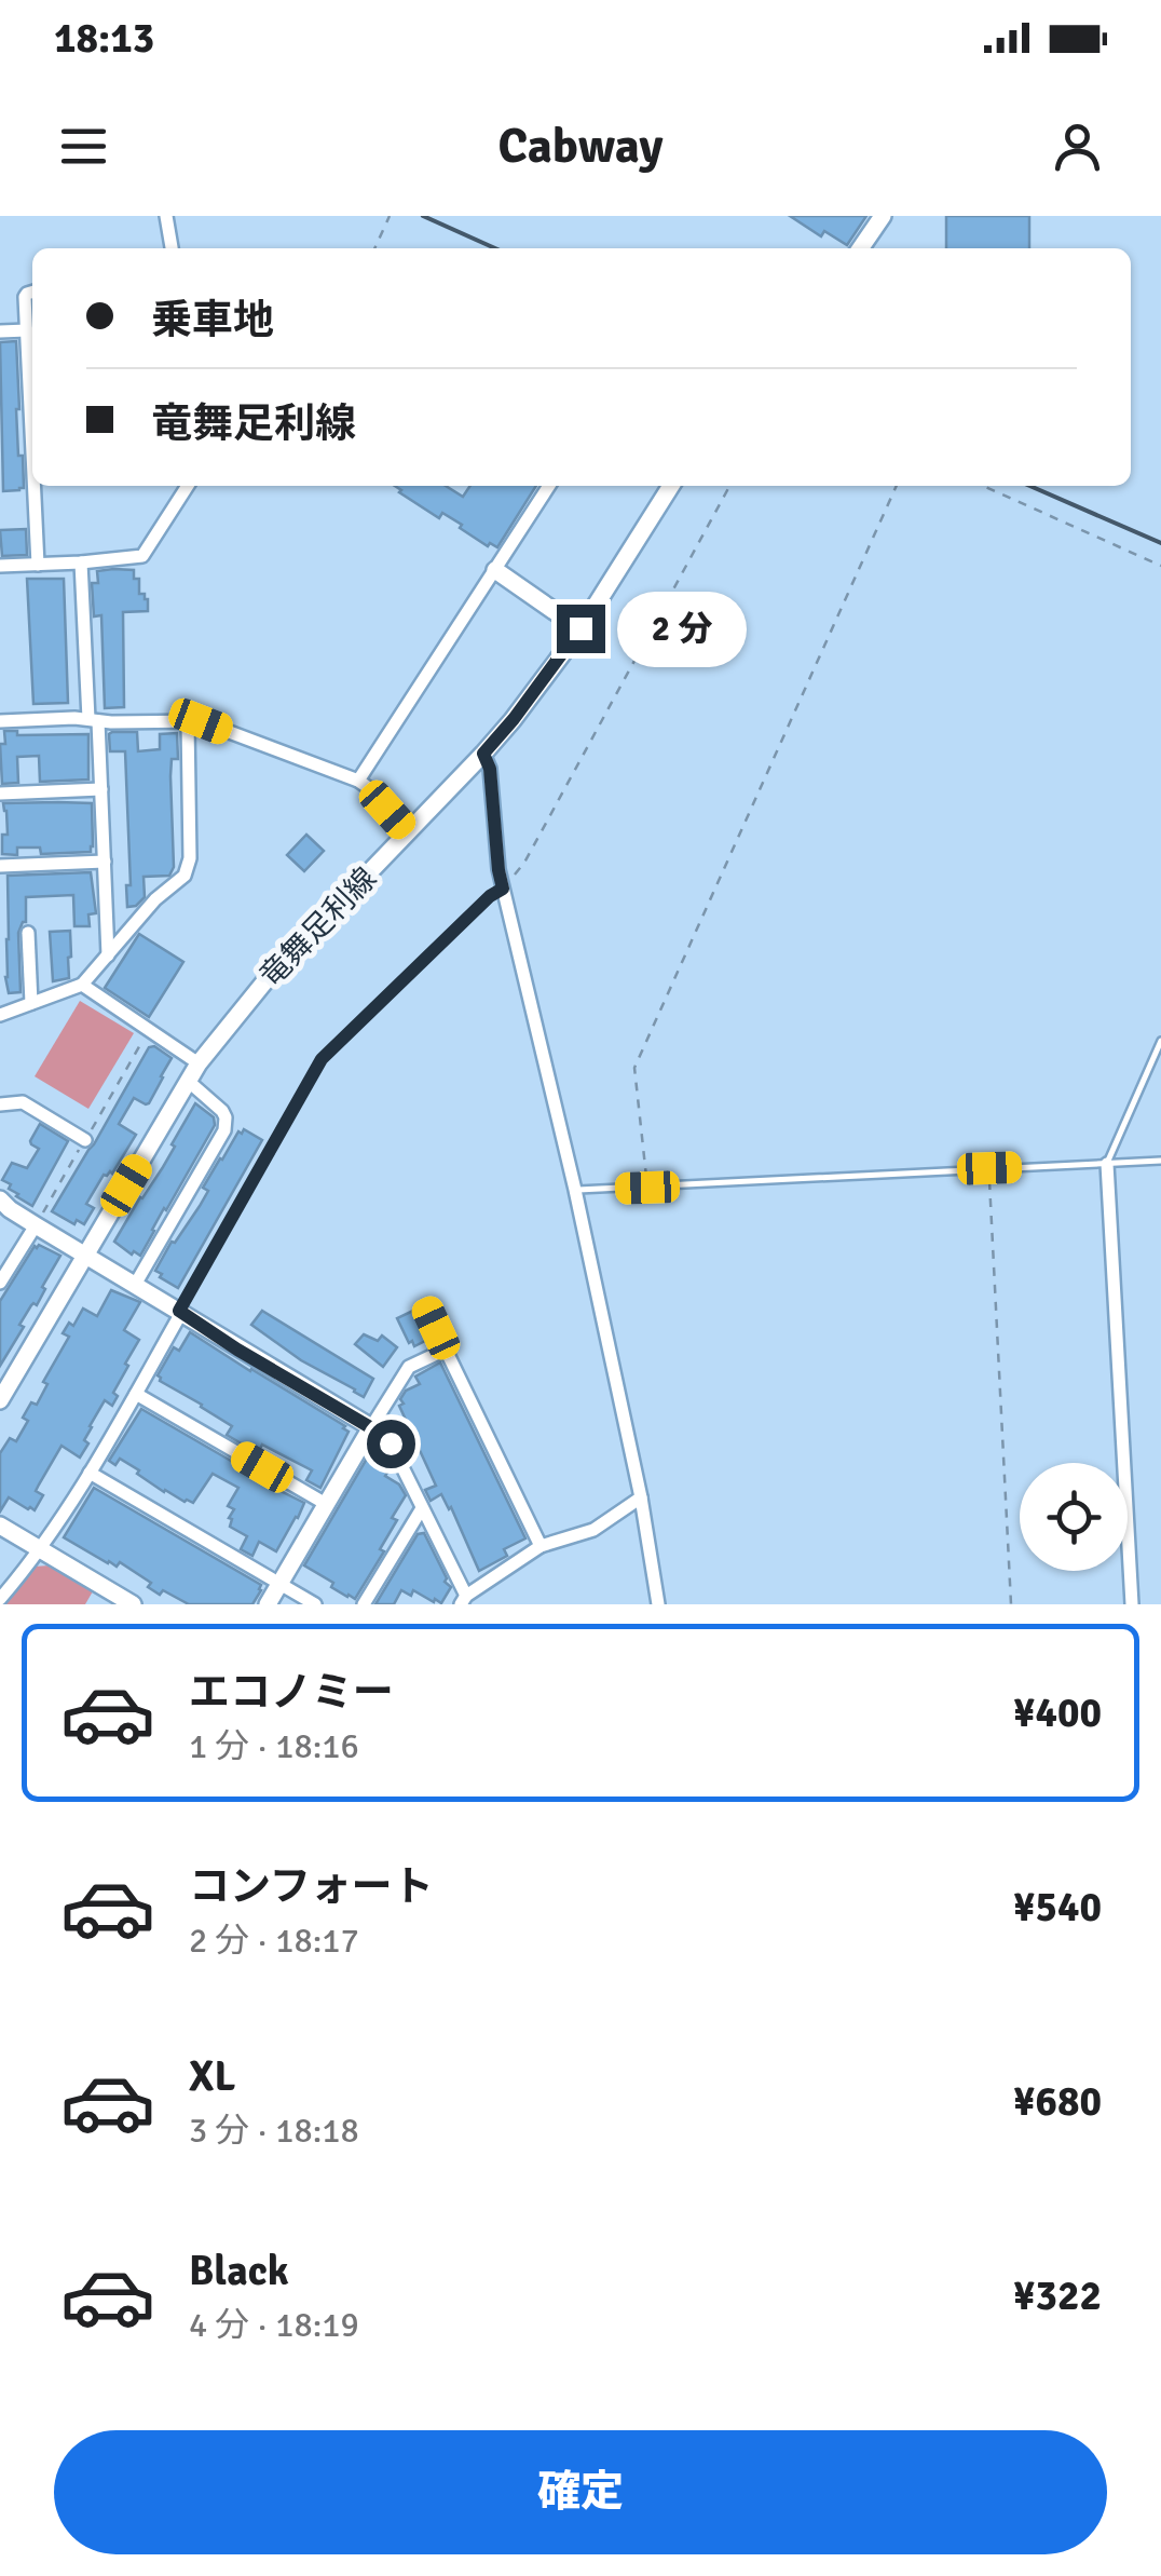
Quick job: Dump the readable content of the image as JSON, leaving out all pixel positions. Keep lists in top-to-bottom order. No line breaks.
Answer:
{"streets":{"main road":["竜舞足利線"]},"page":{"status":"18:13","header":"Cabway","banner":["乗車地","竜舞足利線"],"bubble":"2 分","list":[{"name":"エコノミー","note":"1 分 · 18:16","value":"¥400"},{"name":"コンフォート","note":"2 分 · 18:17","value":"¥540"},{"name":"XL","note":"3 分 · 18:18","value":"¥680"},{"name":"Black","note":"4 分 · 18:19","value":"¥322"}],"buttons":"確定"}}
